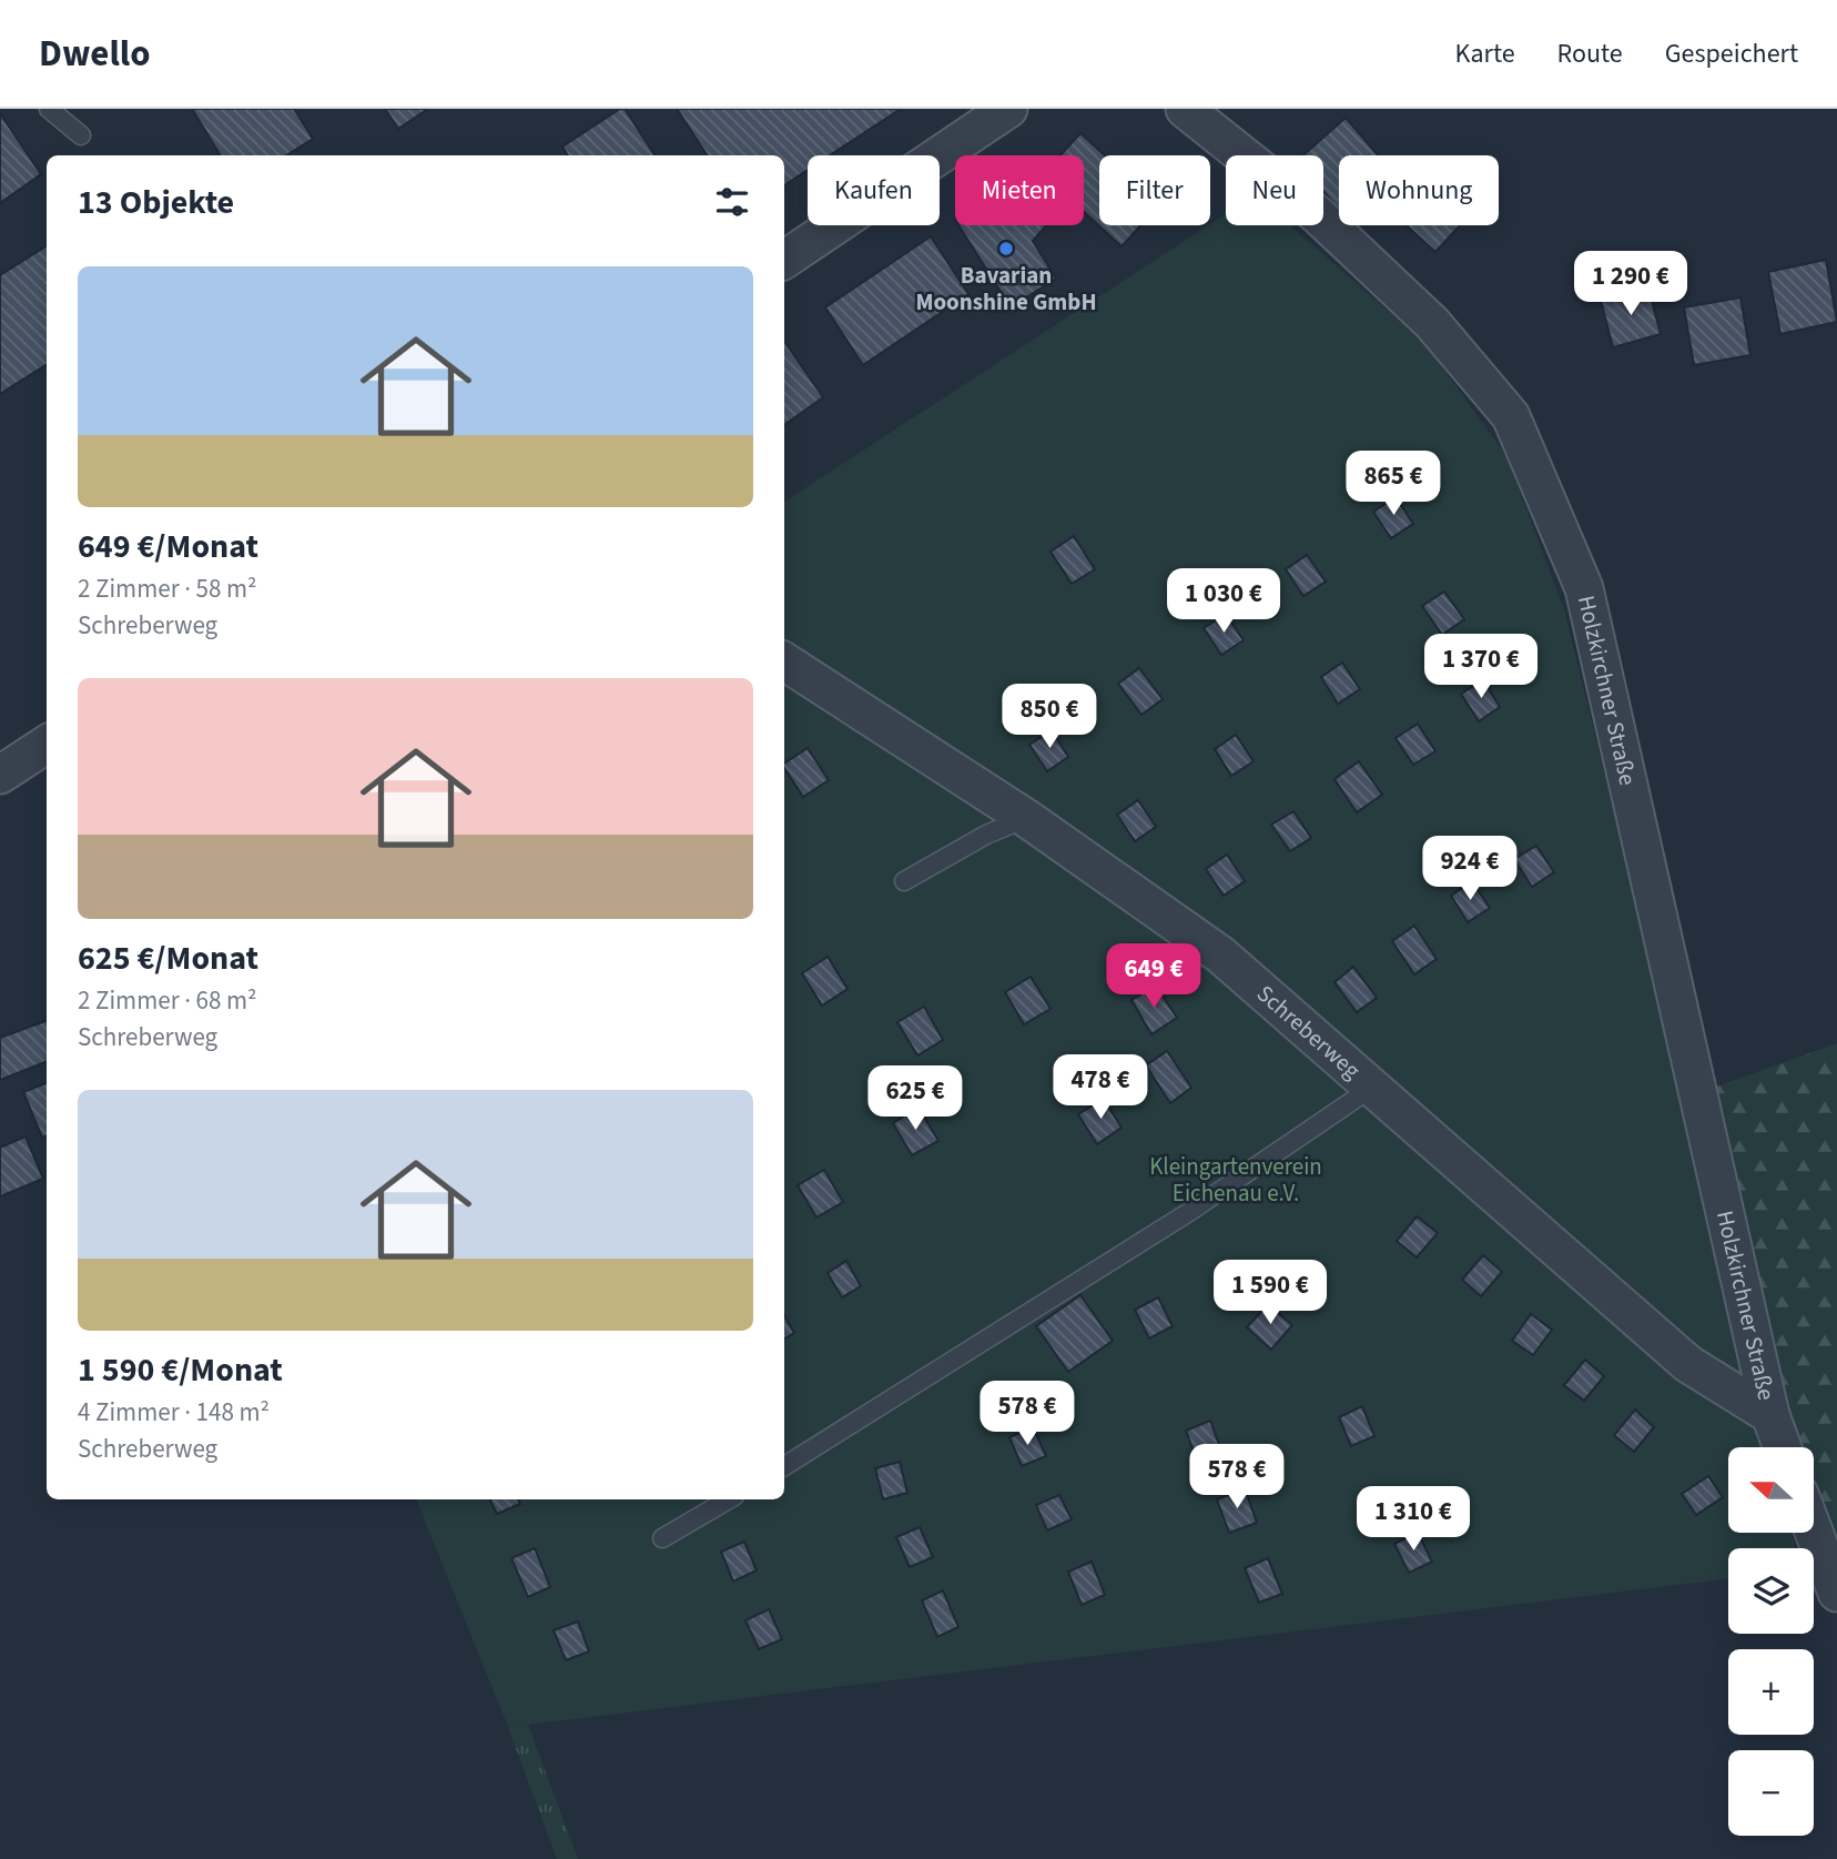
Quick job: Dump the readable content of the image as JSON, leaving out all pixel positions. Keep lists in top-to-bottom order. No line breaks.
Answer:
{"streets":{"street":["Holzkirchner Straße","Schreberweg"]},"crossings":[["Holzkirchner Straße","Schreberweg"]],"parks":["Kleingartenverein Eichenau e.V."],"places":["Bavarian Moonshine GmbH"],"north":"left","page":{"header":"Dwello","nav":["Karte","Route","Gespeichert"],"chip":["Kaufen","Mieten","Filter","Neu","Wohnung"],"heading":"13 Objekte","list":[{"name":"649 €/Monat","note":"2 Zimmer · 58 m² · Schreberweg"},{"name":"625 €/Monat","note":"2 Zimmer · 68 m² · Schreberweg"},{"name":"1 590 €/Monat","note":"4 Zimmer · 148 m² · Schreberweg"}],"price":["1 290 €","865 €","1 030 €","1 370 €","850 €","924 €","649 €","478 €","625 €","1 590 €","578 €","578 €","1 310 €"],"map_buttons":["+","−"]}}
